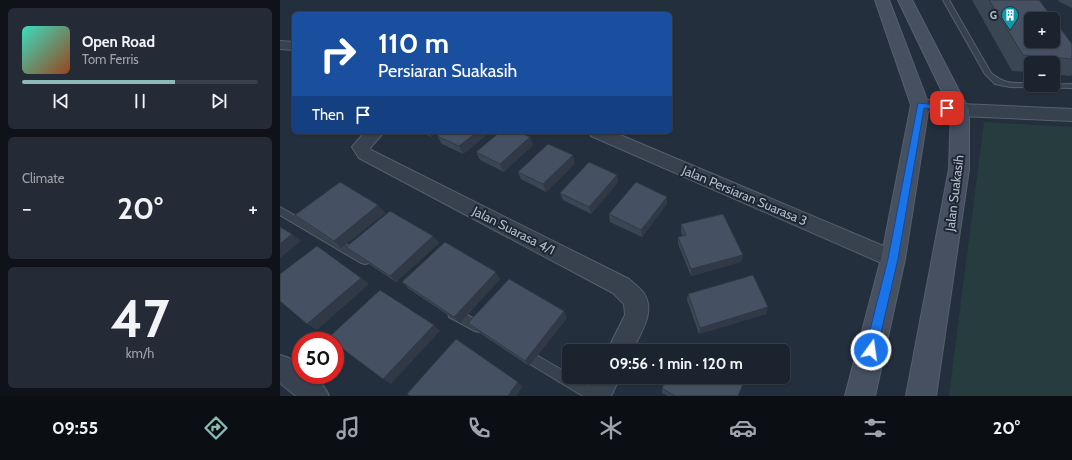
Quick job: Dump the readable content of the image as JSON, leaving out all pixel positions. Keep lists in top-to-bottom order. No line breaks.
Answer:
{"streets":{"main road":["Jalan Suakasih"],"street":["Jalan Persiaran Suarasa 3","Jalan Suarasa 4/1"]},"places":{"building":["G"]},"page":{"map_buttons":["+","−"],"turn":["110 m","Persiaran Suakasih"],"song":["Open Road","Tom Ferris"],"then":"Then","tile":["Climate",["47","km/h"]],"heat":["−","20°","+"],"limit":"50","trip":"09:56 · 1 min · 120 m","tabs":["09:55","20°"]}}
